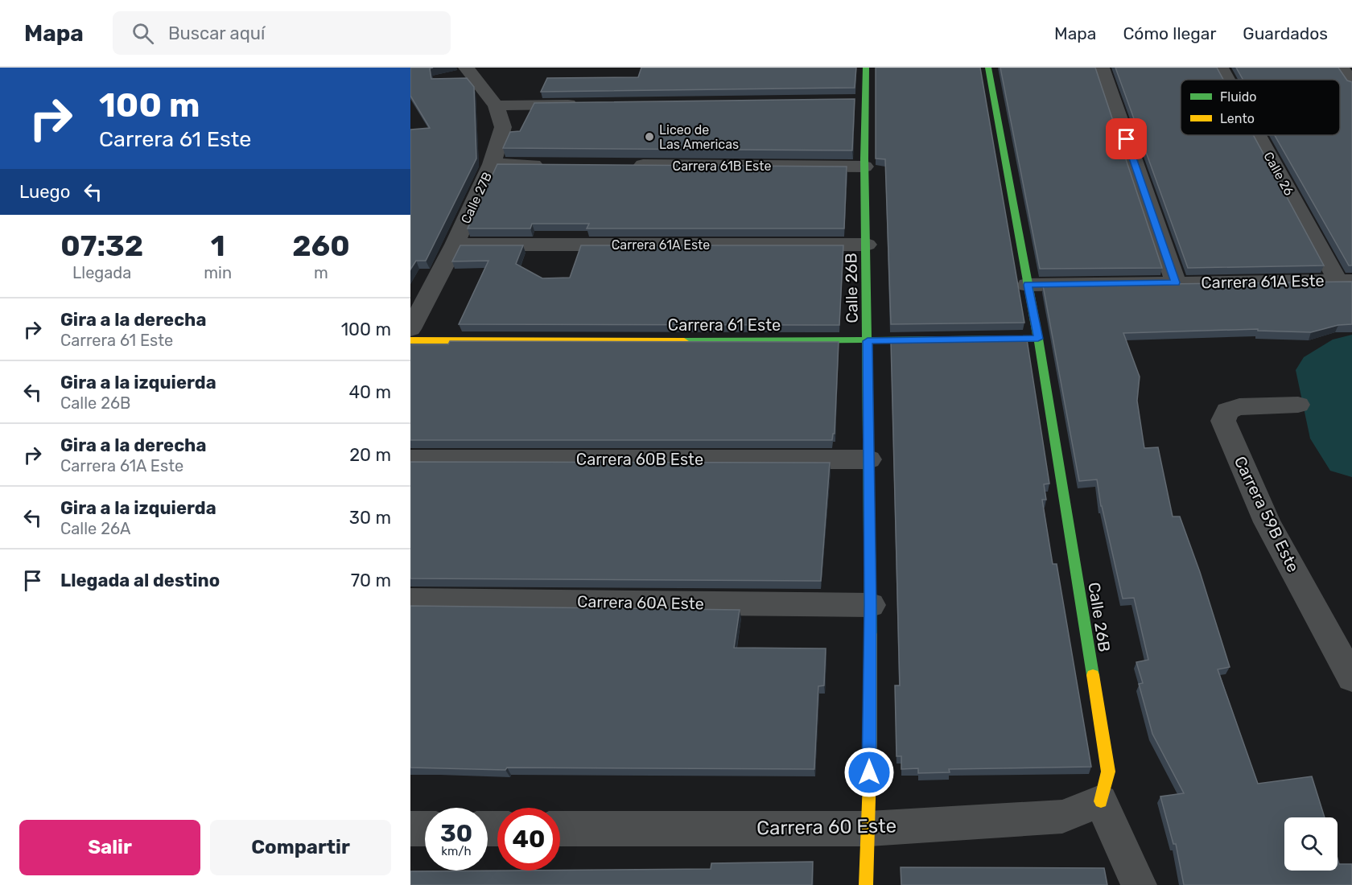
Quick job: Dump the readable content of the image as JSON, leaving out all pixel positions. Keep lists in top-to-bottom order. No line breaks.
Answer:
{"streets":{"street":["Carrera 61B Este","Calle 26","Calle 27B","Carrera 61A Este","Calle 26B","Carrera 61 Este","Carrera 60B Este","Carrera 59B Este","Carrera 60A Este","Carrera 60 Este"]},"crossings":[["Carrera 61B Este","Calle 26B"],["Calle 26","Carrera 61A Este"],["Calle 27B","Carrera 61A Este"],["Carrera 61A Este","Calle 26B"],["Calle 26B","Carrera 61 Este"],["Calle 26B","Carrera 60B Este"],["Calle 26B","Carrera 60A Este"],["Calle 26B","Carrera 60 Este"]],"places":["Liceo de Las Americas"],"legend":["Fluido","Lento"],"page":{"header":"Mapa","search":"Buscar aquí","nav":["Mapa","Cómo llegar","Guardados"],"turn":["100 m","Carrera 61 Este"],"then":"Luego","eta":["07:32","Llegada","1","min","260","m"],"list":[{"name":"Gira a la derecha","note":"Carrera 61 Este","value":"100 m"},{"name":"Gira a la izquierda","note":"Calle 26B","value":"40 m"},{"name":"Gira a la derecha","note":"Carrera 61A Este","value":"20 m"},{"name":"Gira a la izquierda","note":"Calle 26A","value":"30 m"},{"name":"Llegada al destino","value":"70 m"}],"speed":"30 km/h","limit":"40","buttons":["Salir","Compartir"]}}
